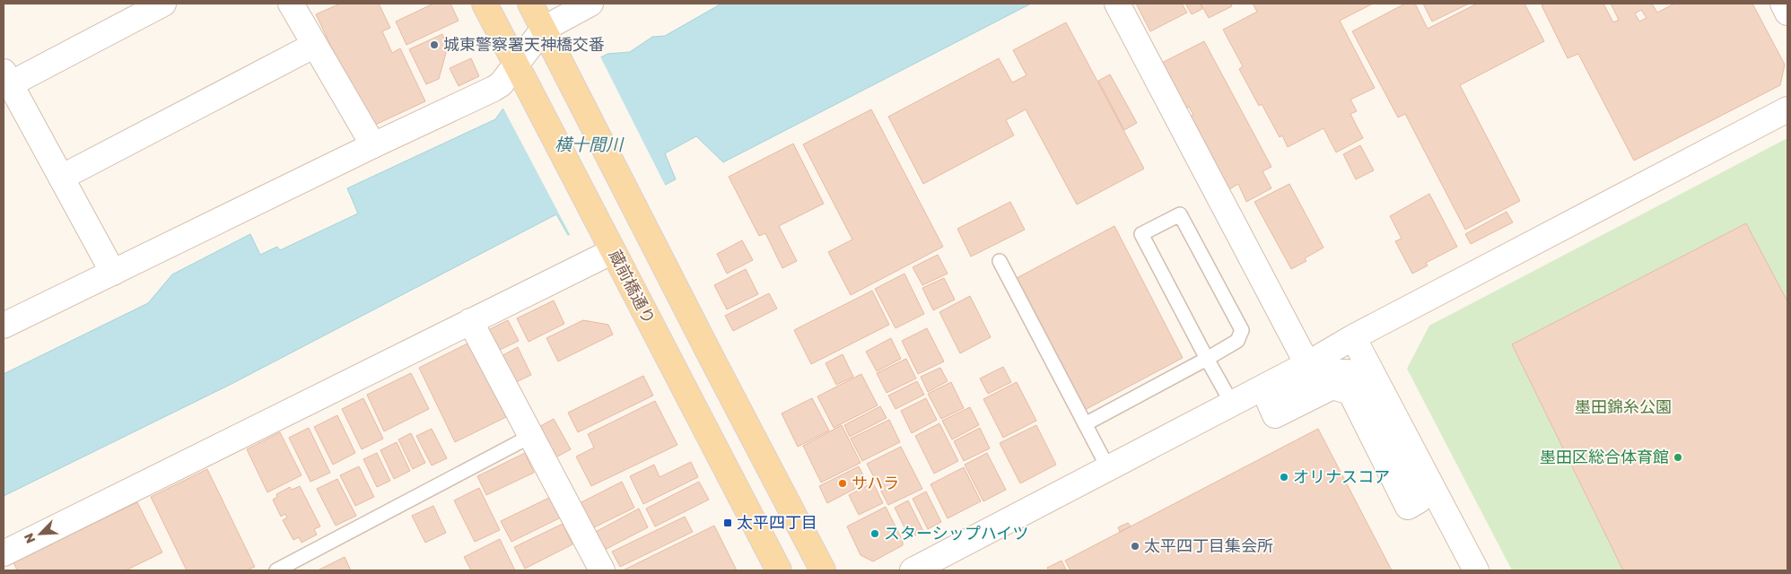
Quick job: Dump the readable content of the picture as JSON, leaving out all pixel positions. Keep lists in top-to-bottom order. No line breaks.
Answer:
{"streets":{"main road":["蔵前橋通り"]},"water":["横十間川"],"parks":["墨田錦糸公園"],"places":{"other":["城東警察署天神橋交番","墨田区総合体育館","オリナスコア","サハラ","スターシップハイツ","太平四丁目集会所"],"transit":["太平四丁目"]},"north":"bottom left"}
